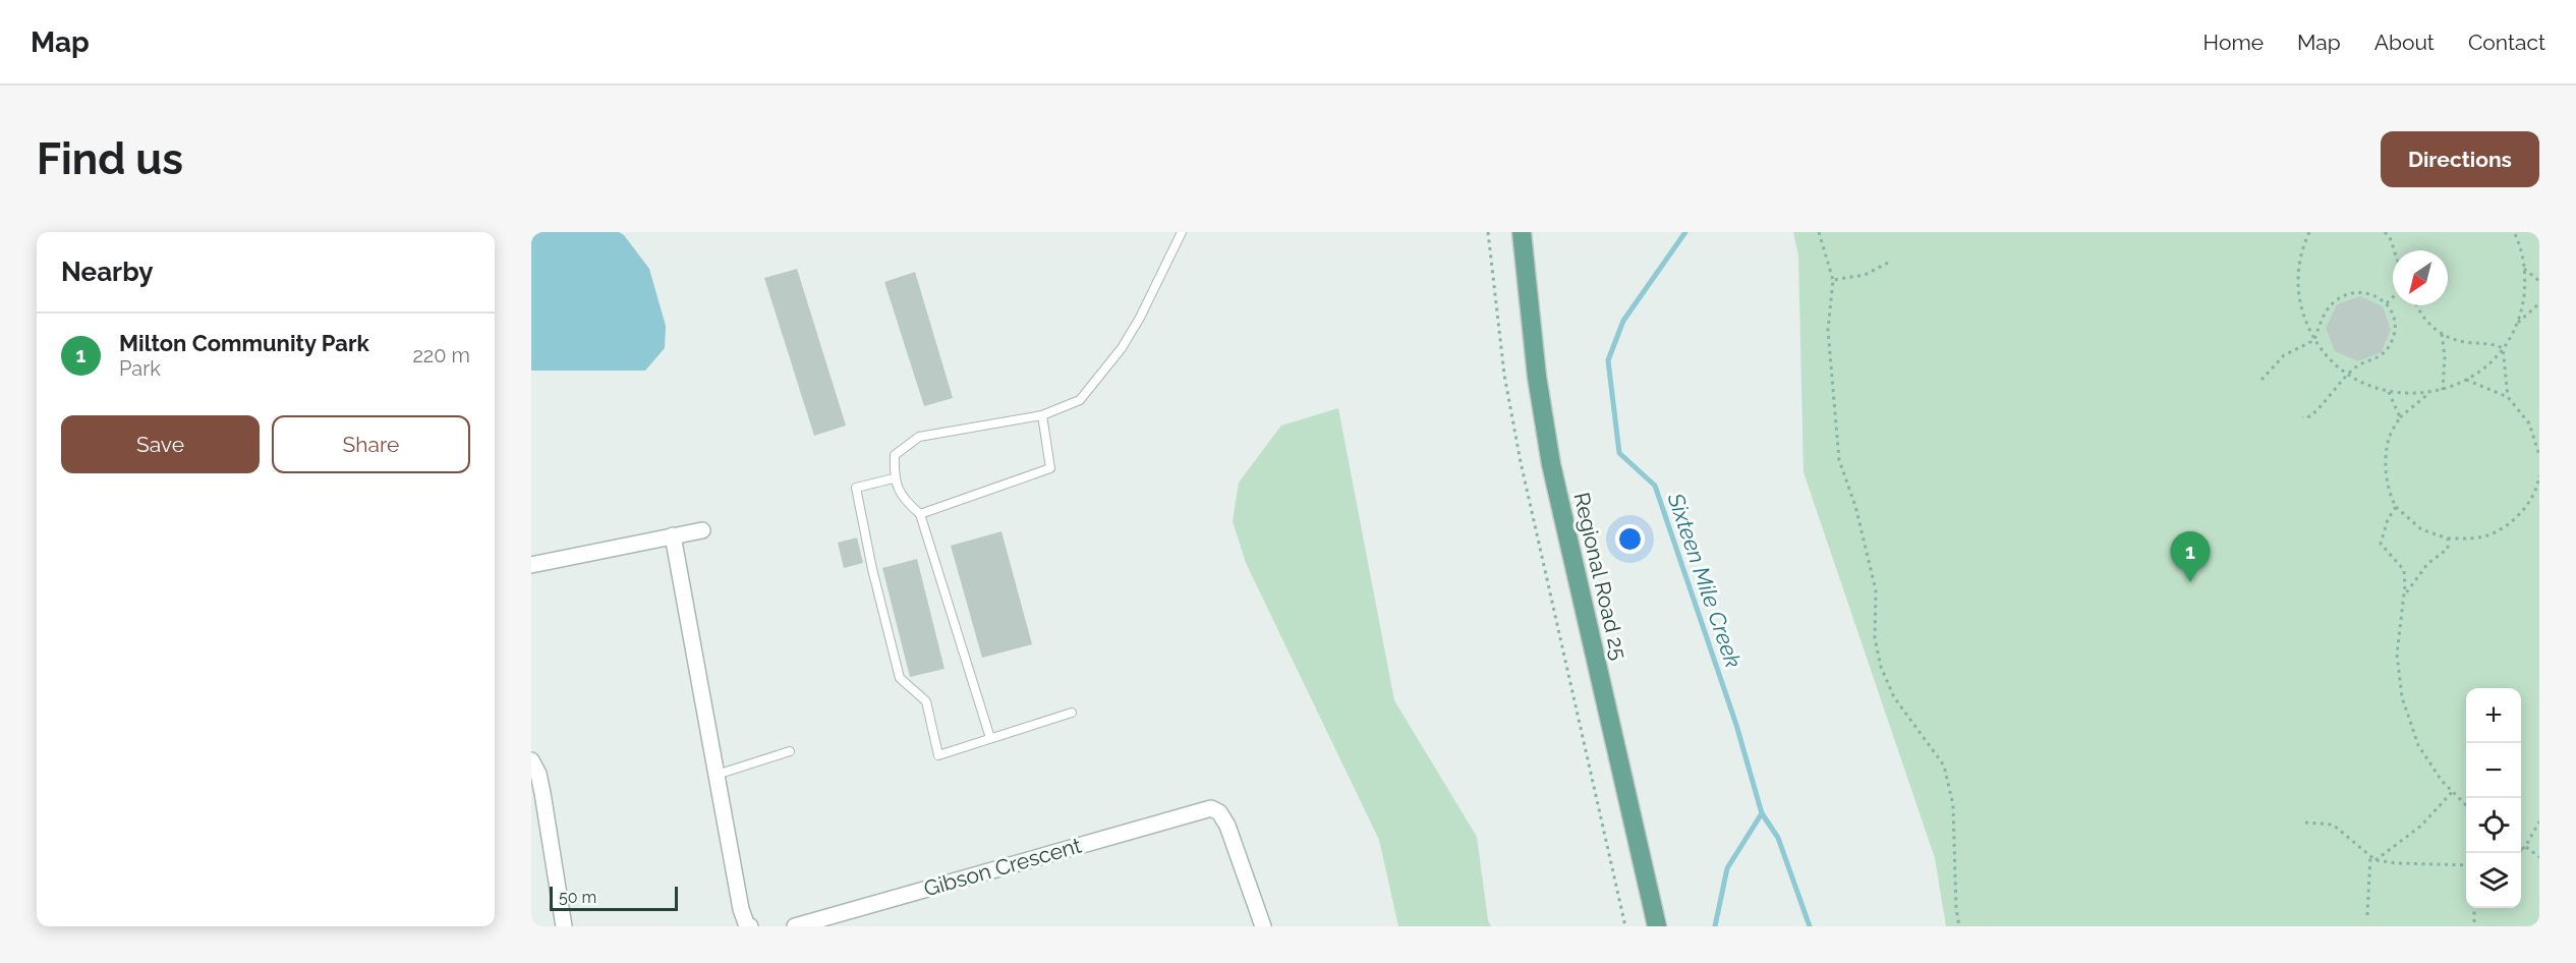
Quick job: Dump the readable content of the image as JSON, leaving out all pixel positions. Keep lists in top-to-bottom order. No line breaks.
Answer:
{"streets":{"main road":["Regional Road 25"],"street":["Gibson Crescent"]},"water":["Sixteen Mile Creek"],"scale_bar":"50 m","north":"bottom left","page":{"header":"Map","nav":["Home","Map","About","Contact"],"buttons":["Directions",["Save","Share"]],"title":"Find us","heading":"Nearby","list":[{"mark":"1","name":"Milton Community Park","note":"Park","value":"220 m"}],"pins":"1","map_buttons":["+","−"],"scale":"50 m"}}
